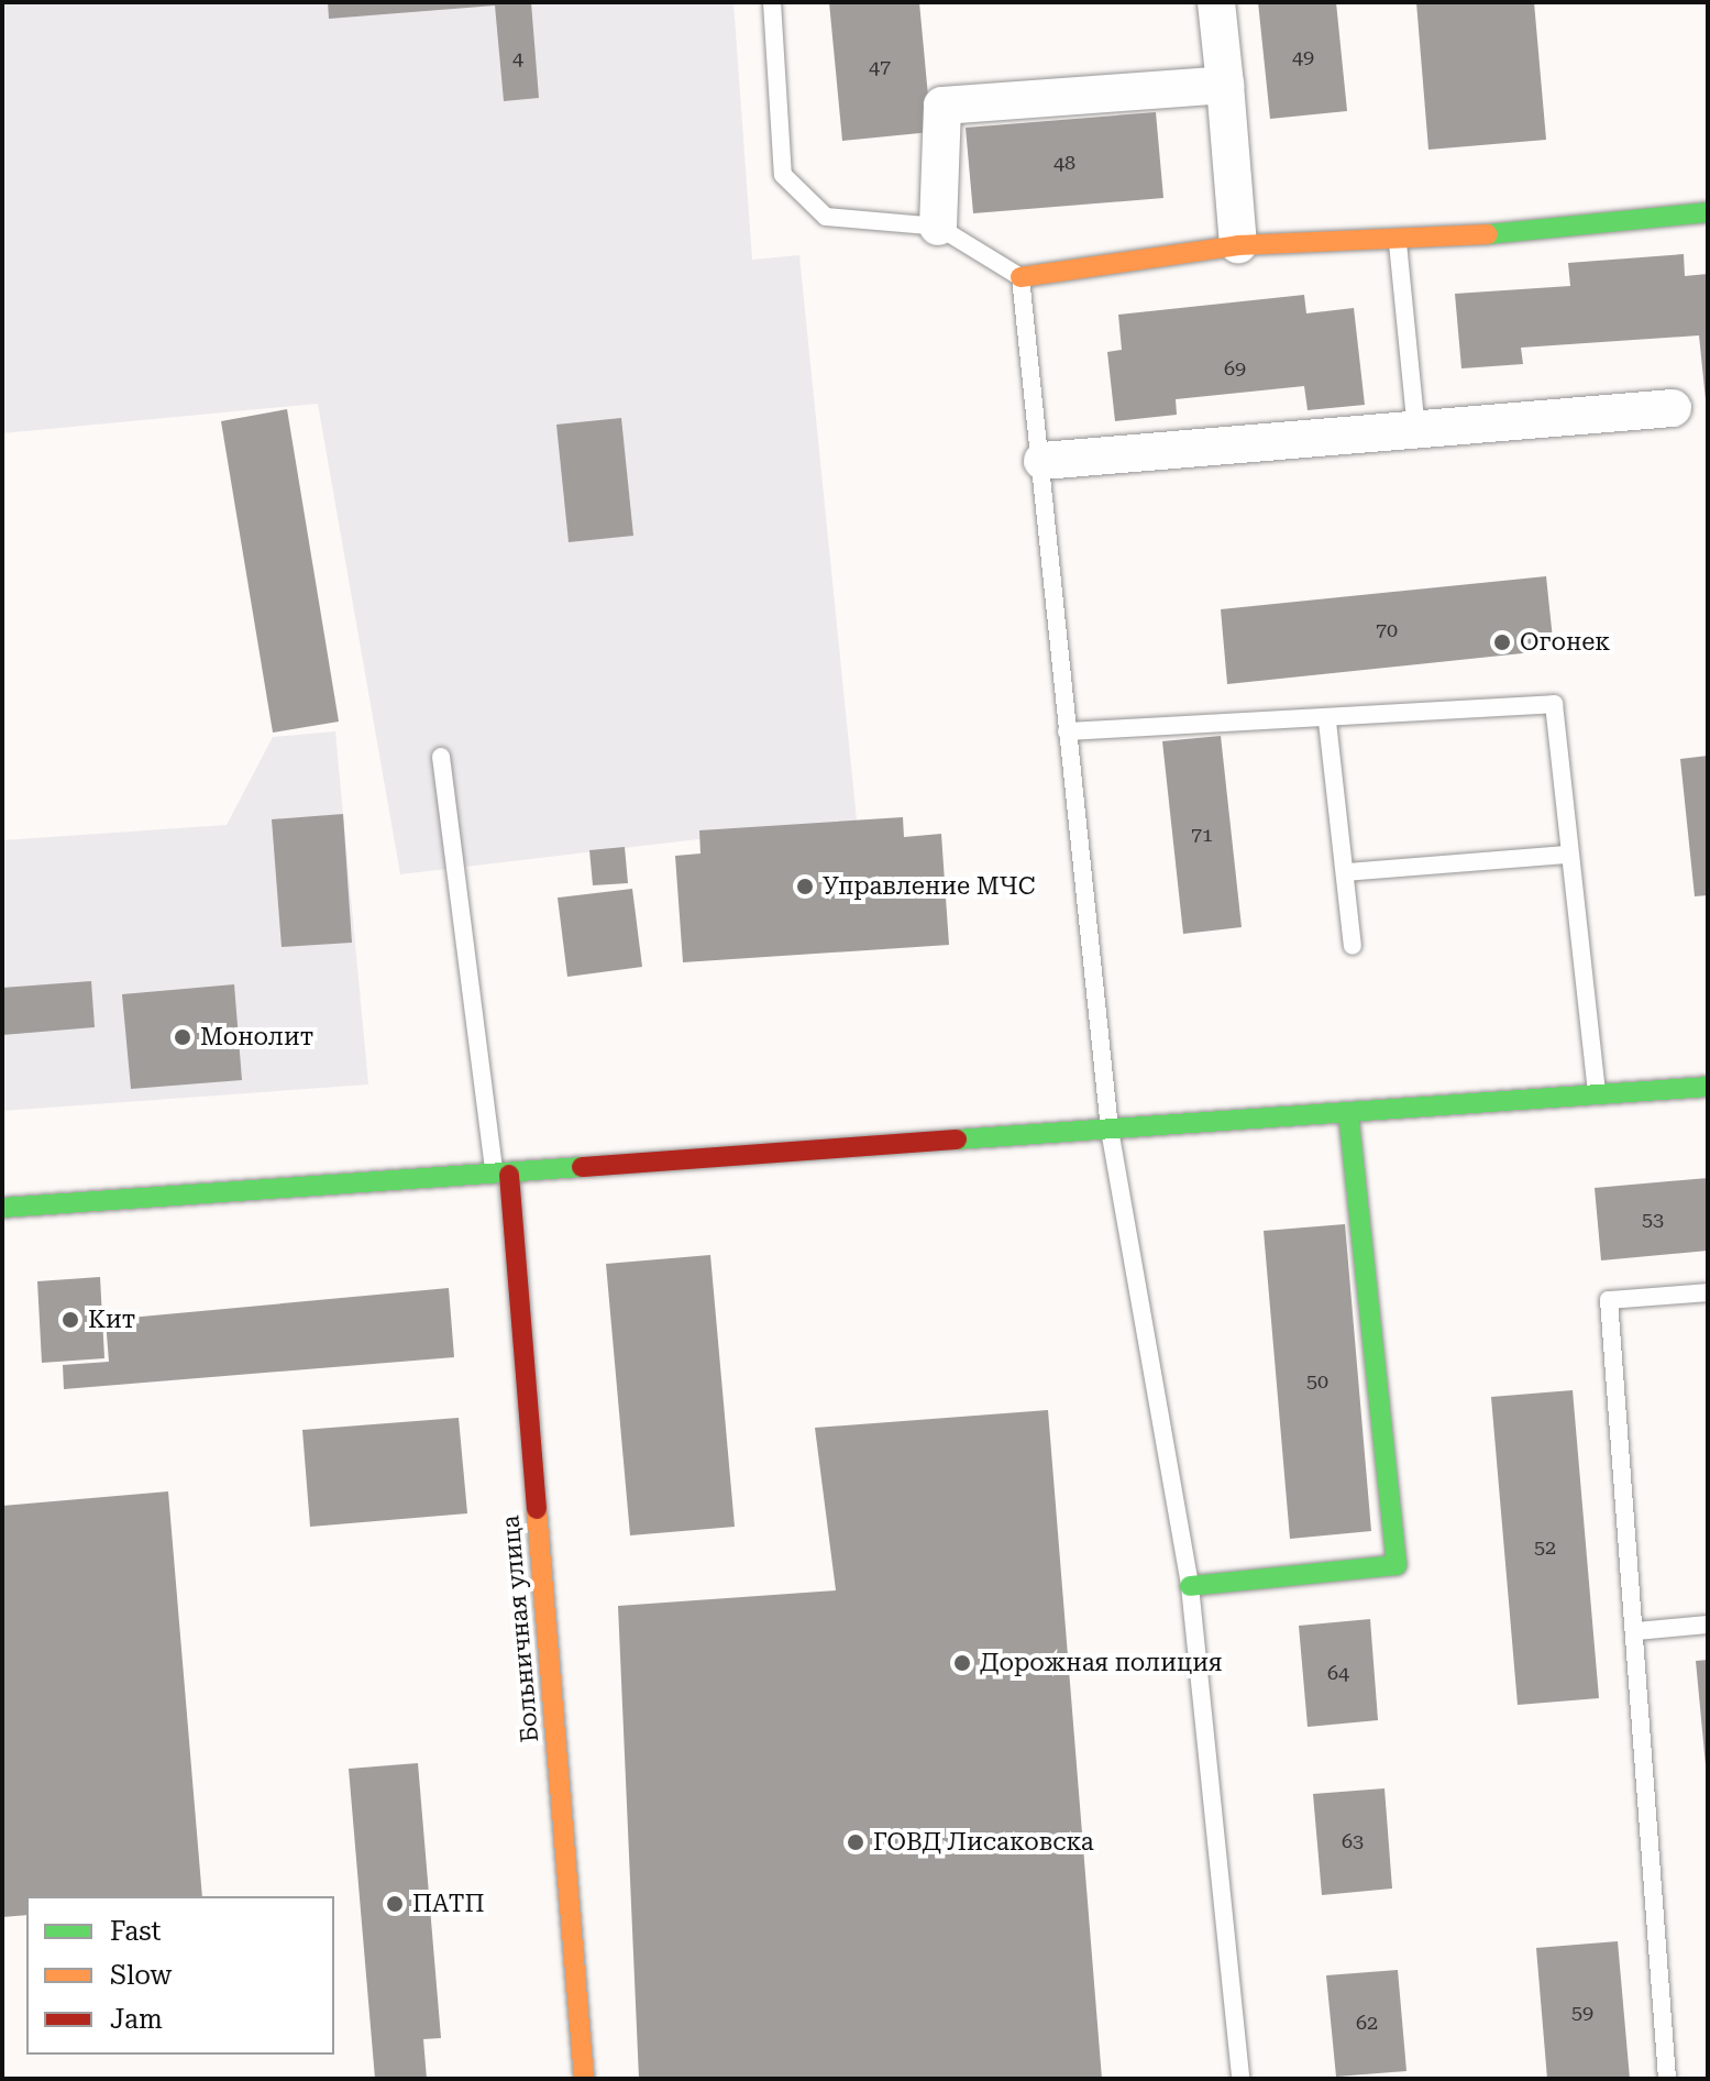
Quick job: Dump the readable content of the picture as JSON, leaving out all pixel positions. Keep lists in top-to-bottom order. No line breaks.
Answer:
{"streets":{"street":["Больничная улица"]},"places":["Огонек","Управление МЧС","Монолит","Кит","Дорожная полиция","ГОВД Лисаковска","ПАТП"],"house_numbers":["49","4","47","48","69","70","71","53","50","52","64","63","59","62"],"legend":["Fast","Slow","Jam"]}
